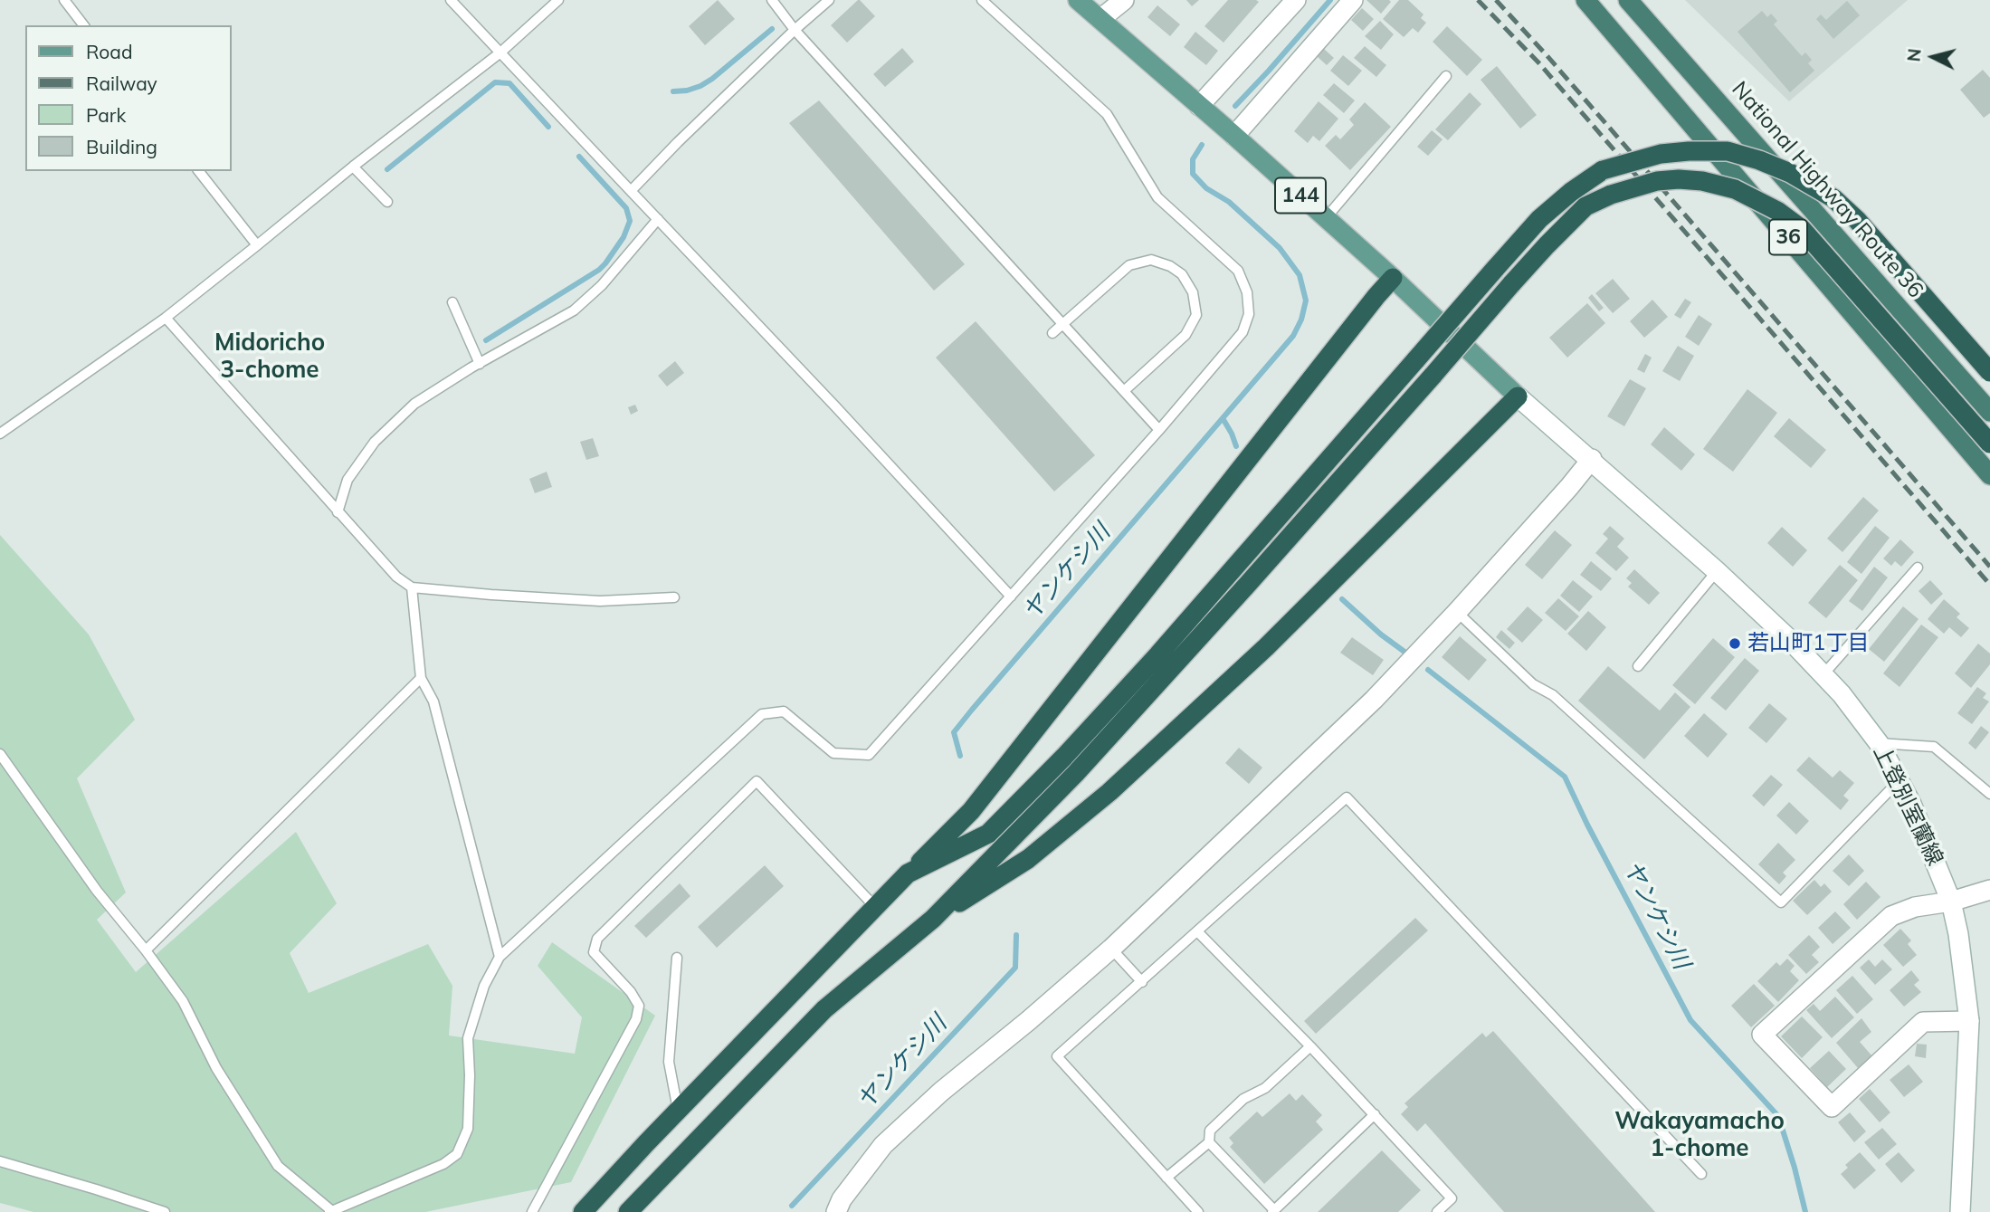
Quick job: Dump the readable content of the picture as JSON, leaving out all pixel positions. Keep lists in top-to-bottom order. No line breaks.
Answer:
{"streets":{"highway":["National Highway Route 36","36"],"main road":["144"],"street":["上登別室蘭線"]},"crossings":[["144","上登別室蘭線"]],"districts":["Midoricho 3-chome","Wakayamacho 1-chome"],"water":["ヤンケシ川"],"places":["若山町1丁目"],"legend":["Road","Railway","Park","Building"],"north":"left"}
